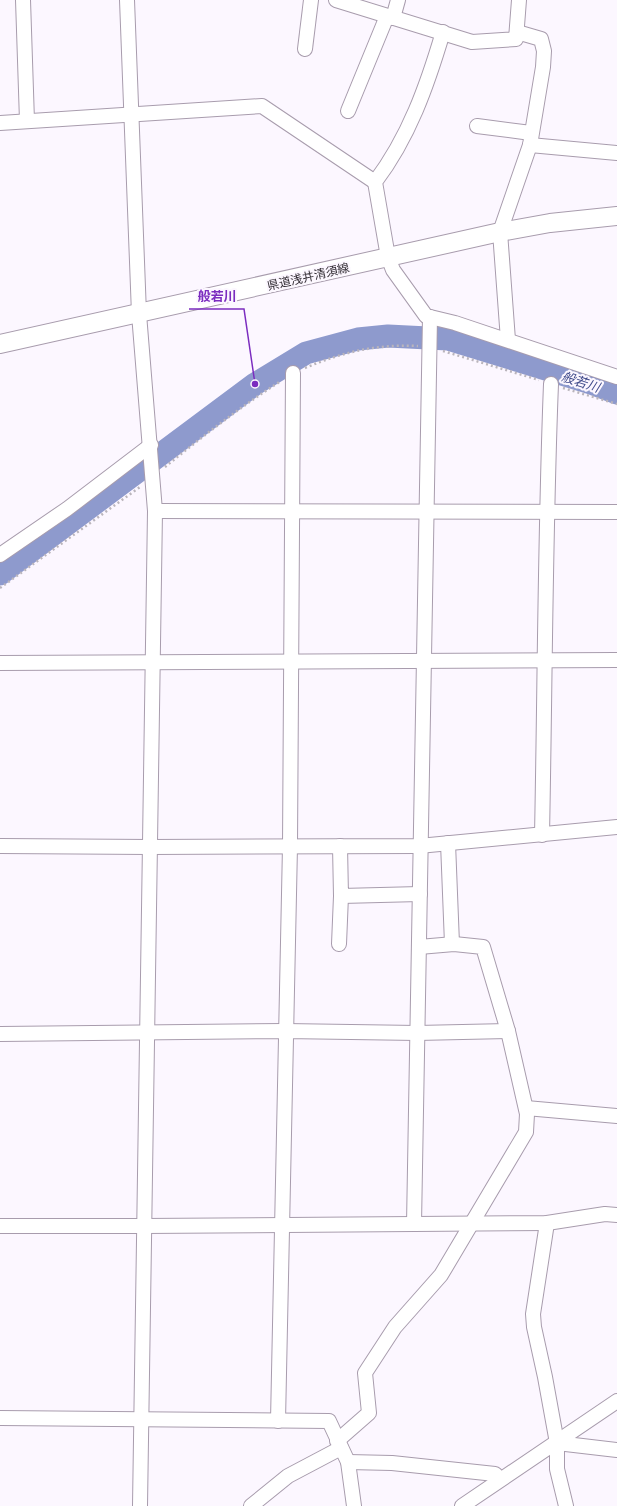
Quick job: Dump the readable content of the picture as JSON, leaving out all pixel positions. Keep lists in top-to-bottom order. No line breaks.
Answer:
{"streets":{"main road":["県道浅井清須線"]},"water":["般若川"],"places":["般若川"]}
